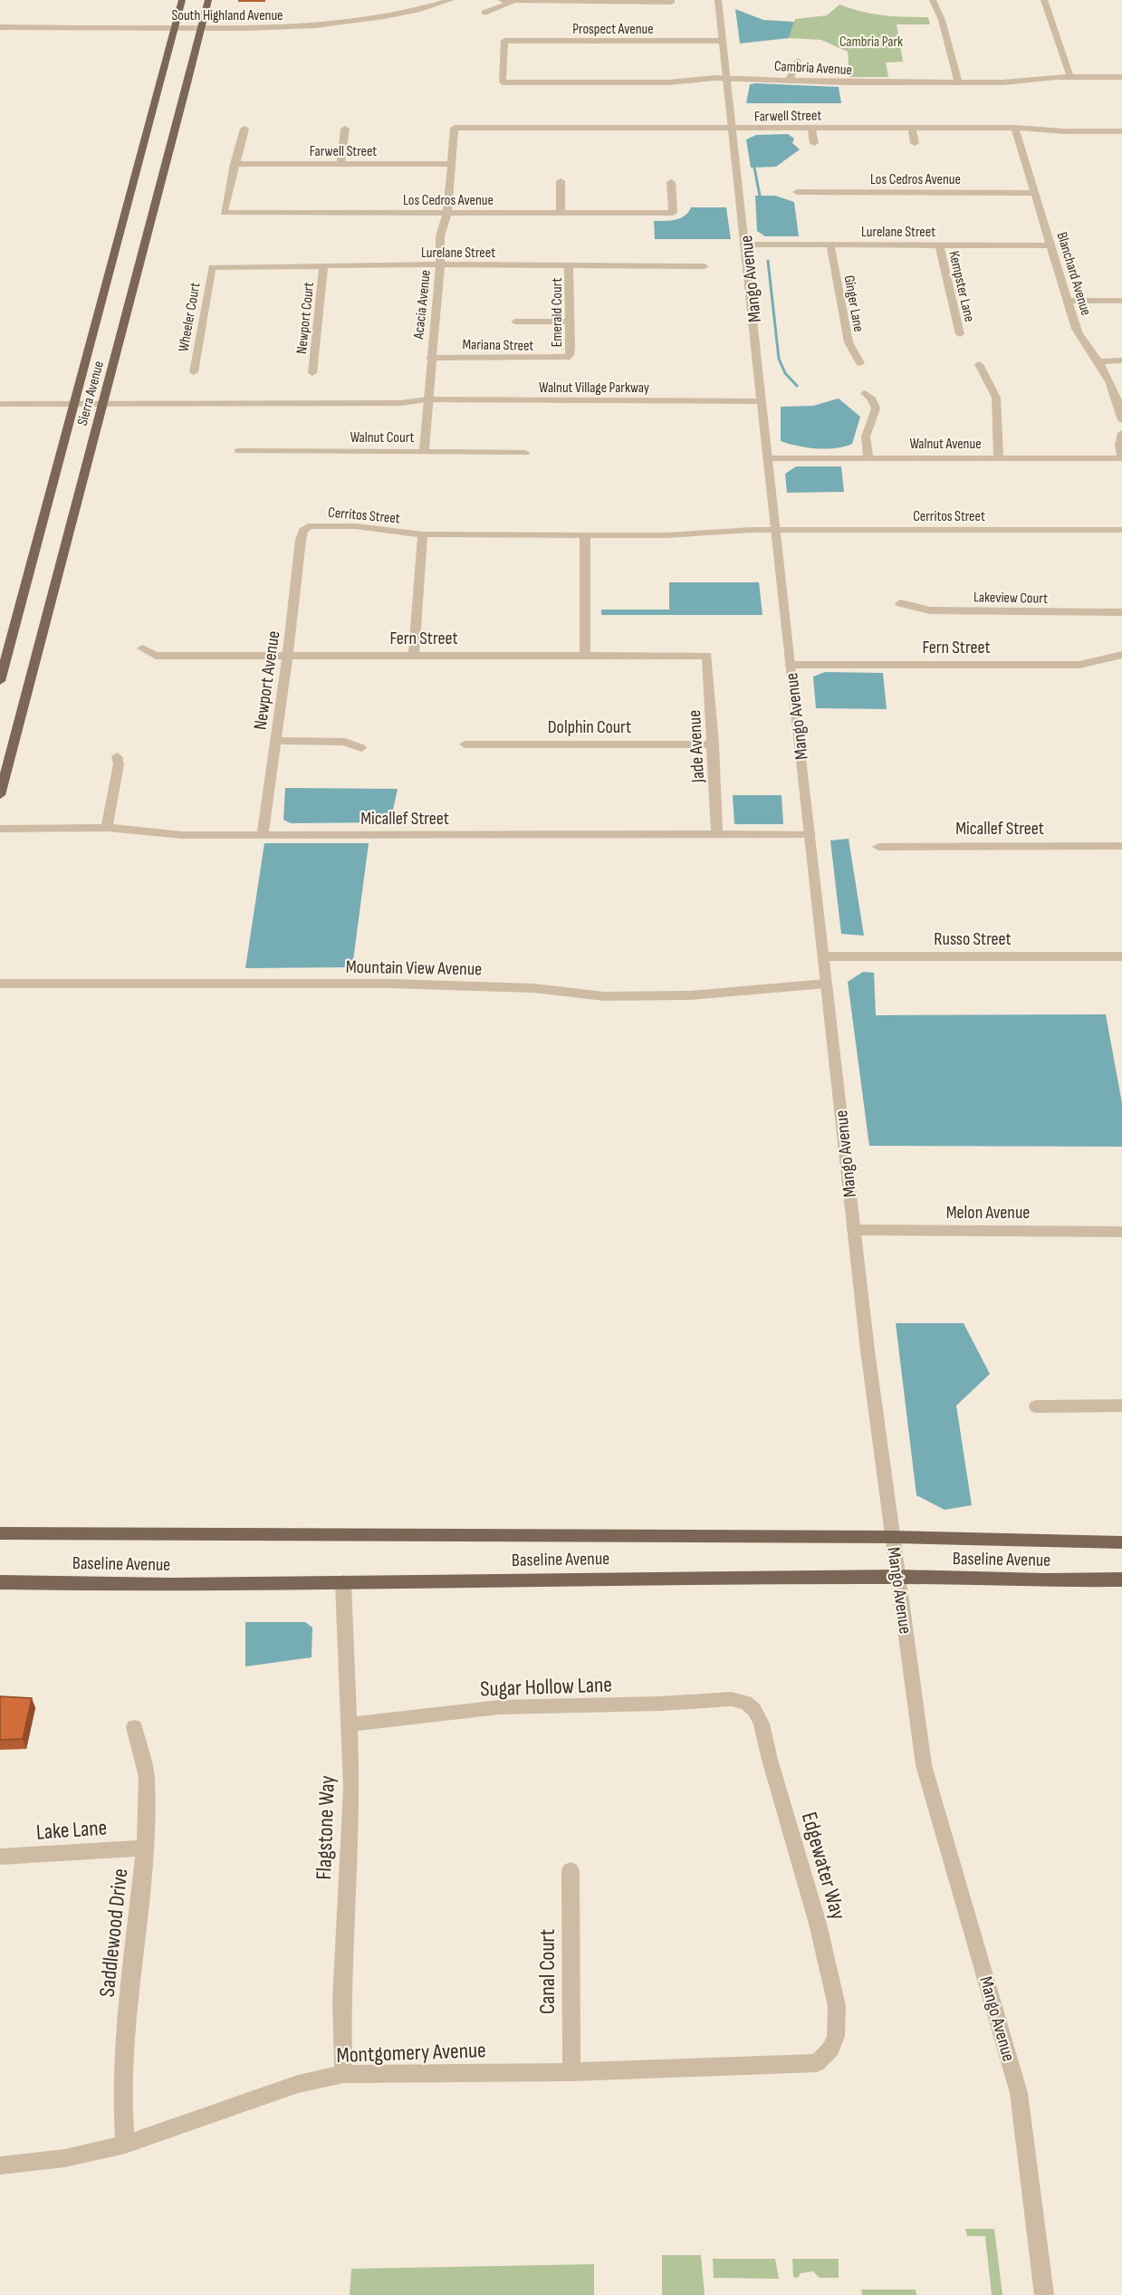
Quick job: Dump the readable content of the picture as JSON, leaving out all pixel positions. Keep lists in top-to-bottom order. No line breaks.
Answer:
{"streets":{"main road":["Sierra Avenue","Baseline Avenue"],"street":["South Highland Avenue","Prospect Avenue","Cambria Avenue","Farwell Street","Los Cedros Avenue","Lurelane Street","Blanchard Avenue","Mango Avenue","Kempster Lane","Ginger Lane","Acacia Avenue","Emerald Court","Wheeler Court","Newport Court","Mariana Street","Walnut Village Parkway","Walnut Court","Walnut Avenue","Cerritos Street","Lakeview Court","Fern Street","Newport Avenue","Dolphin Court","Jade Avenue","Micallef Street","Russo Street","Mountain View Avenue","Melon Avenue","Sugar Hollow Lane","Flagstone Way","Lake Lane","Edgewater Way","Saddlewood Drive","Canal Court","Montgomery Avenue"]},"crossings":[["South Highland Avenue","Sierra Avenue"],["Prospect Avenue","Cambria Avenue"],["Prospect Avenue","Mango Avenue"],["Cambria Avenue","Mango Avenue"],["Farwell Street","Los Cedros Avenue"],["Farwell Street","Blanchard Avenue"],["Farwell Street","Mango Avenue"],["Farwell Street","Acacia Avenue"],["Los Cedros Avenue","Blanchard Avenue"],["Los Cedros Avenue","Acacia Avenue"],["Lurelane Street","Blanchard Avenue"],["Lurelane Street","Mango Avenue"],["Lurelane Street","Kempster Lane"],["Lurelane Street","Ginger Lane"],["Lurelane Street","Acacia Avenue"],["Lurelane Street","Emerald Court"],["Lurelane Street","Wheeler Court"],["Lurelane Street","Newport Court"],["Mango Avenue","Walnut Village Parkway"],["Mango Avenue","Walnut Avenue"],["Mango Avenue","Cerritos Street"],["Mango Avenue","Fern Street"],["Mango Avenue","Micallef Street"],["Mango Avenue","Russo Street"],["Mango Avenue","Mountain View Avenue"],["Mango Avenue","Melon Avenue"],["Mango Avenue","Baseline Avenue"],["Acacia Avenue","Mariana Street"],["Acacia Avenue","Walnut Village Parkway"],["Acacia Avenue","Walnut Court"],["Emerald Court","Mariana Street"],["Walnut Village Parkway","Sierra Avenue"],["Cerritos Street","Newport Avenue"],["Fern Street","Newport Avenue"],["Fern Street","Jade Avenue"],["Newport Avenue","Micallef Street"],["Dolphin Court","Jade Avenue"],["Jade Avenue","Micallef Street"],["Baseline Avenue","Flagstone Way"],["Sugar Hollow Lane","Flagstone Way"],["Sugar Hollow Lane","Edgewater Way"],["Flagstone Way","Montgomery Avenue"],["Lake Lane","Saddlewood Drive"],["Edgewater Way","Montgomery Avenue"],["Saddlewood Drive","Montgomery Avenue"],["Canal Court","Montgomery Avenue"]],"parks":["Cambria Park"]}
